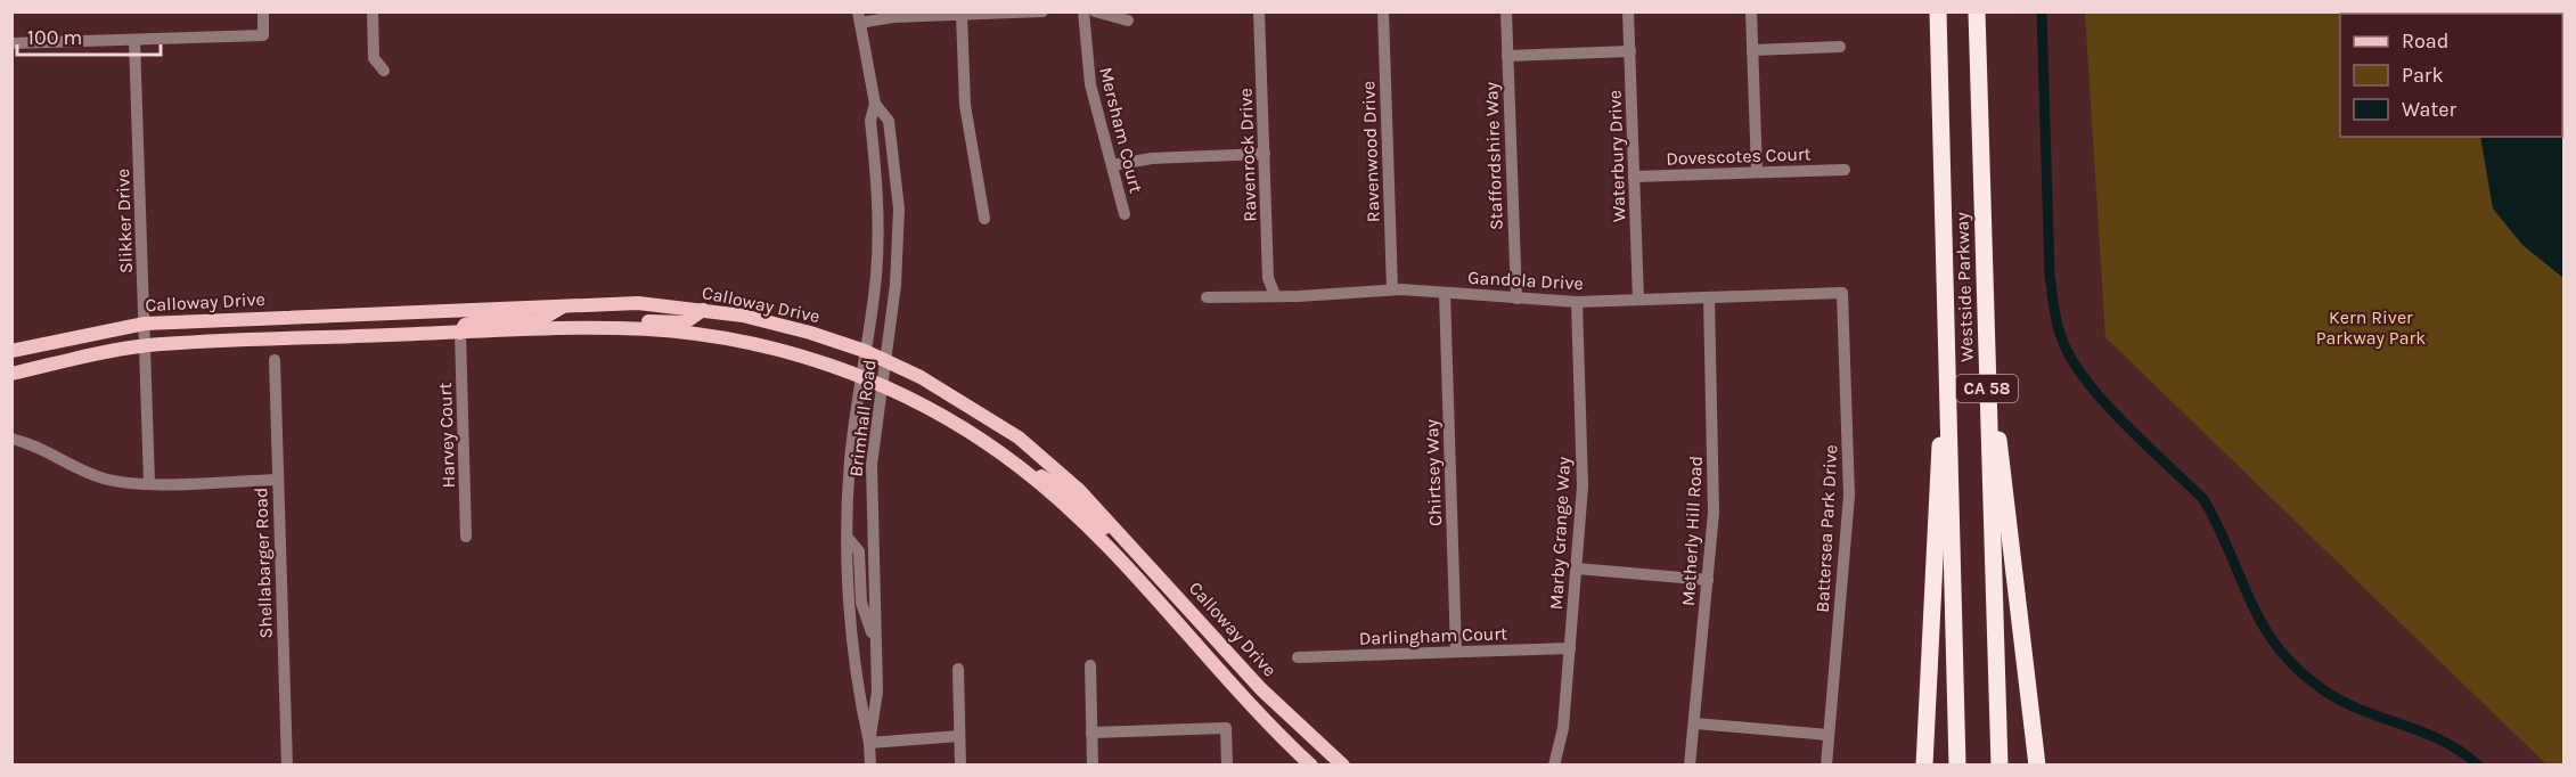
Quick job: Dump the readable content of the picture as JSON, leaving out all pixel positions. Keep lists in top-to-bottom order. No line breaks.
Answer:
{"streets":{"highway":["Westside Parkway","CA 58"],"main road":["Calloway Drive"],"street":["Mersham Court","Ravenwood Drive","Ravenrock Drive","Staffordshire Way","Waterbury Drive","Dovescotes Court","Slikker Drive","Gandola Drive","Brimhall Road","Harvey Court","Chirtsey Way","Battersea Park Drive","Metherly Hill Road","Marby Grange Way","Shellabarger Road","Darlingham Court"]},"crossings":[["Ravenwood Drive","Gandola Drive"],["Ravenrock Drive","Gandola Drive"],["Staffordshire Way","Gandola Drive"],["Waterbury Drive","Dovescotes Court"],["Waterbury Drive","Gandola Drive"],["Slikker Drive","Calloway Drive"],["Gandola Drive","Chirtsey Way"],["Gandola Drive","Battersea Park Drive"],["Gandola Drive","Metherly Hill Road"],["Gandola Drive","Marby Grange Way"],["Calloway Drive","Brimhall Road"],["Calloway Drive","Harvey Court"],["Chirtsey Way","Darlingham Court"],["Marby Grange Way","Darlingham Court"]],"parks":["Kern River Parkway Park"],"legend":["Road","Park","Water"],"scale_bar":"100 m"}
